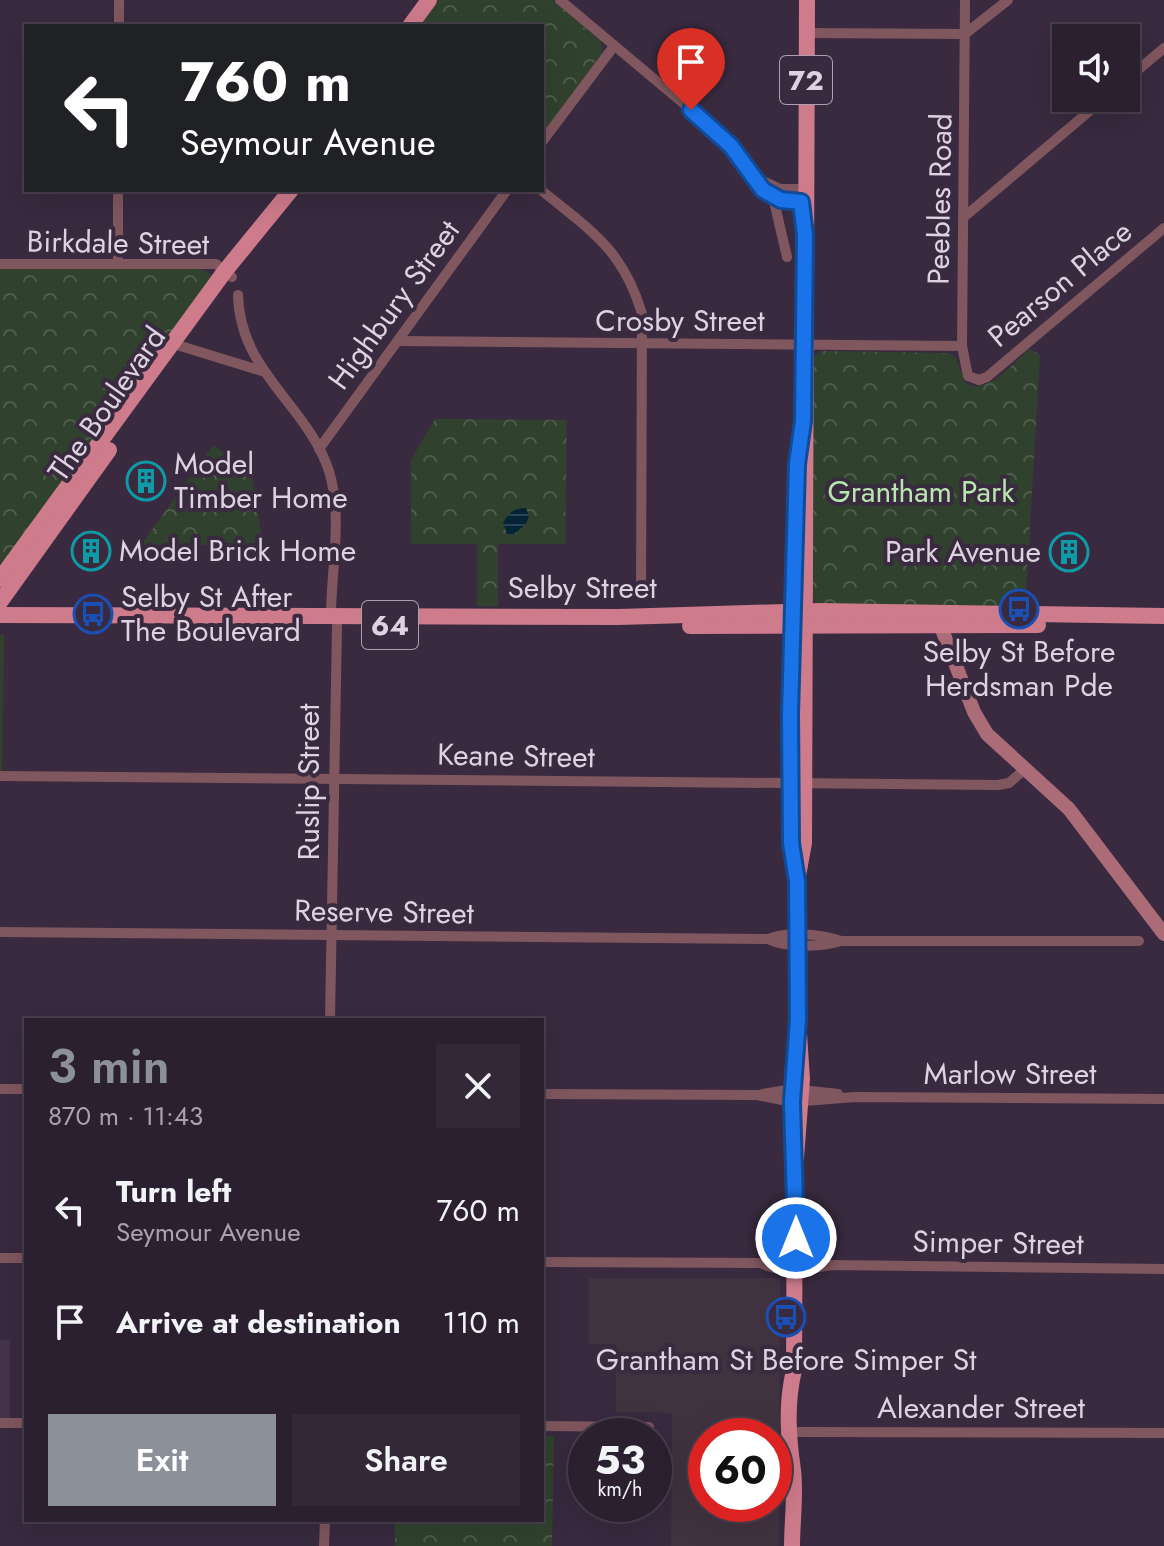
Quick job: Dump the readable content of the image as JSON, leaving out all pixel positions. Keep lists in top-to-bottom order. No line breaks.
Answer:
{"streets":{"main road":["72","The Boulevard","Selby Street","64"],"street":["Peebles Road","Birkdale Street","Pearson Place","Highbury Street","Crosby Street","Keane Street","Ruslip Street","Reserve Street","Marlow Street","Simper Street","Alexander Street"]},"crossings":[["72","Crosby Street"],["72","Selby Street"],["72","Keane Street"],["72","Reserve Street"],["72","Marlow Street"],["72","Simper Street"],["72","Alexander Street"],["Peebles Road","Pearson Place"],["Peebles Road","Crosby Street"],["Birkdale Street","The Boulevard"],["Highbury Street","Crosby Street"],["Highbury Street","Ruslip Street"],["Selby Street","Ruslip Street"],["Keane Street","Ruslip Street"],["Ruslip Street","Reserve Street"]],"parks":["Grantham Park"],"places":{"building":["Model Timber Home","Model Brick Home","Park Avenue"],"bus stop":["Selby St Before Herdsman Pde","Selby St After The Boulevard","Grantham St Before Simper St"]},"page":{"turn":["760 m","Seymour Avenue"],"heading":["3 min","870 m · 11:43"],"list":[{"name":"Turn left","note":"Seymour Avenue","value":"760 m"},{"name":"Arrive at destination","value":"110 m"}],"buttons":["Exit","Share"],"speed":"53 km/h","limit":"60"}}
